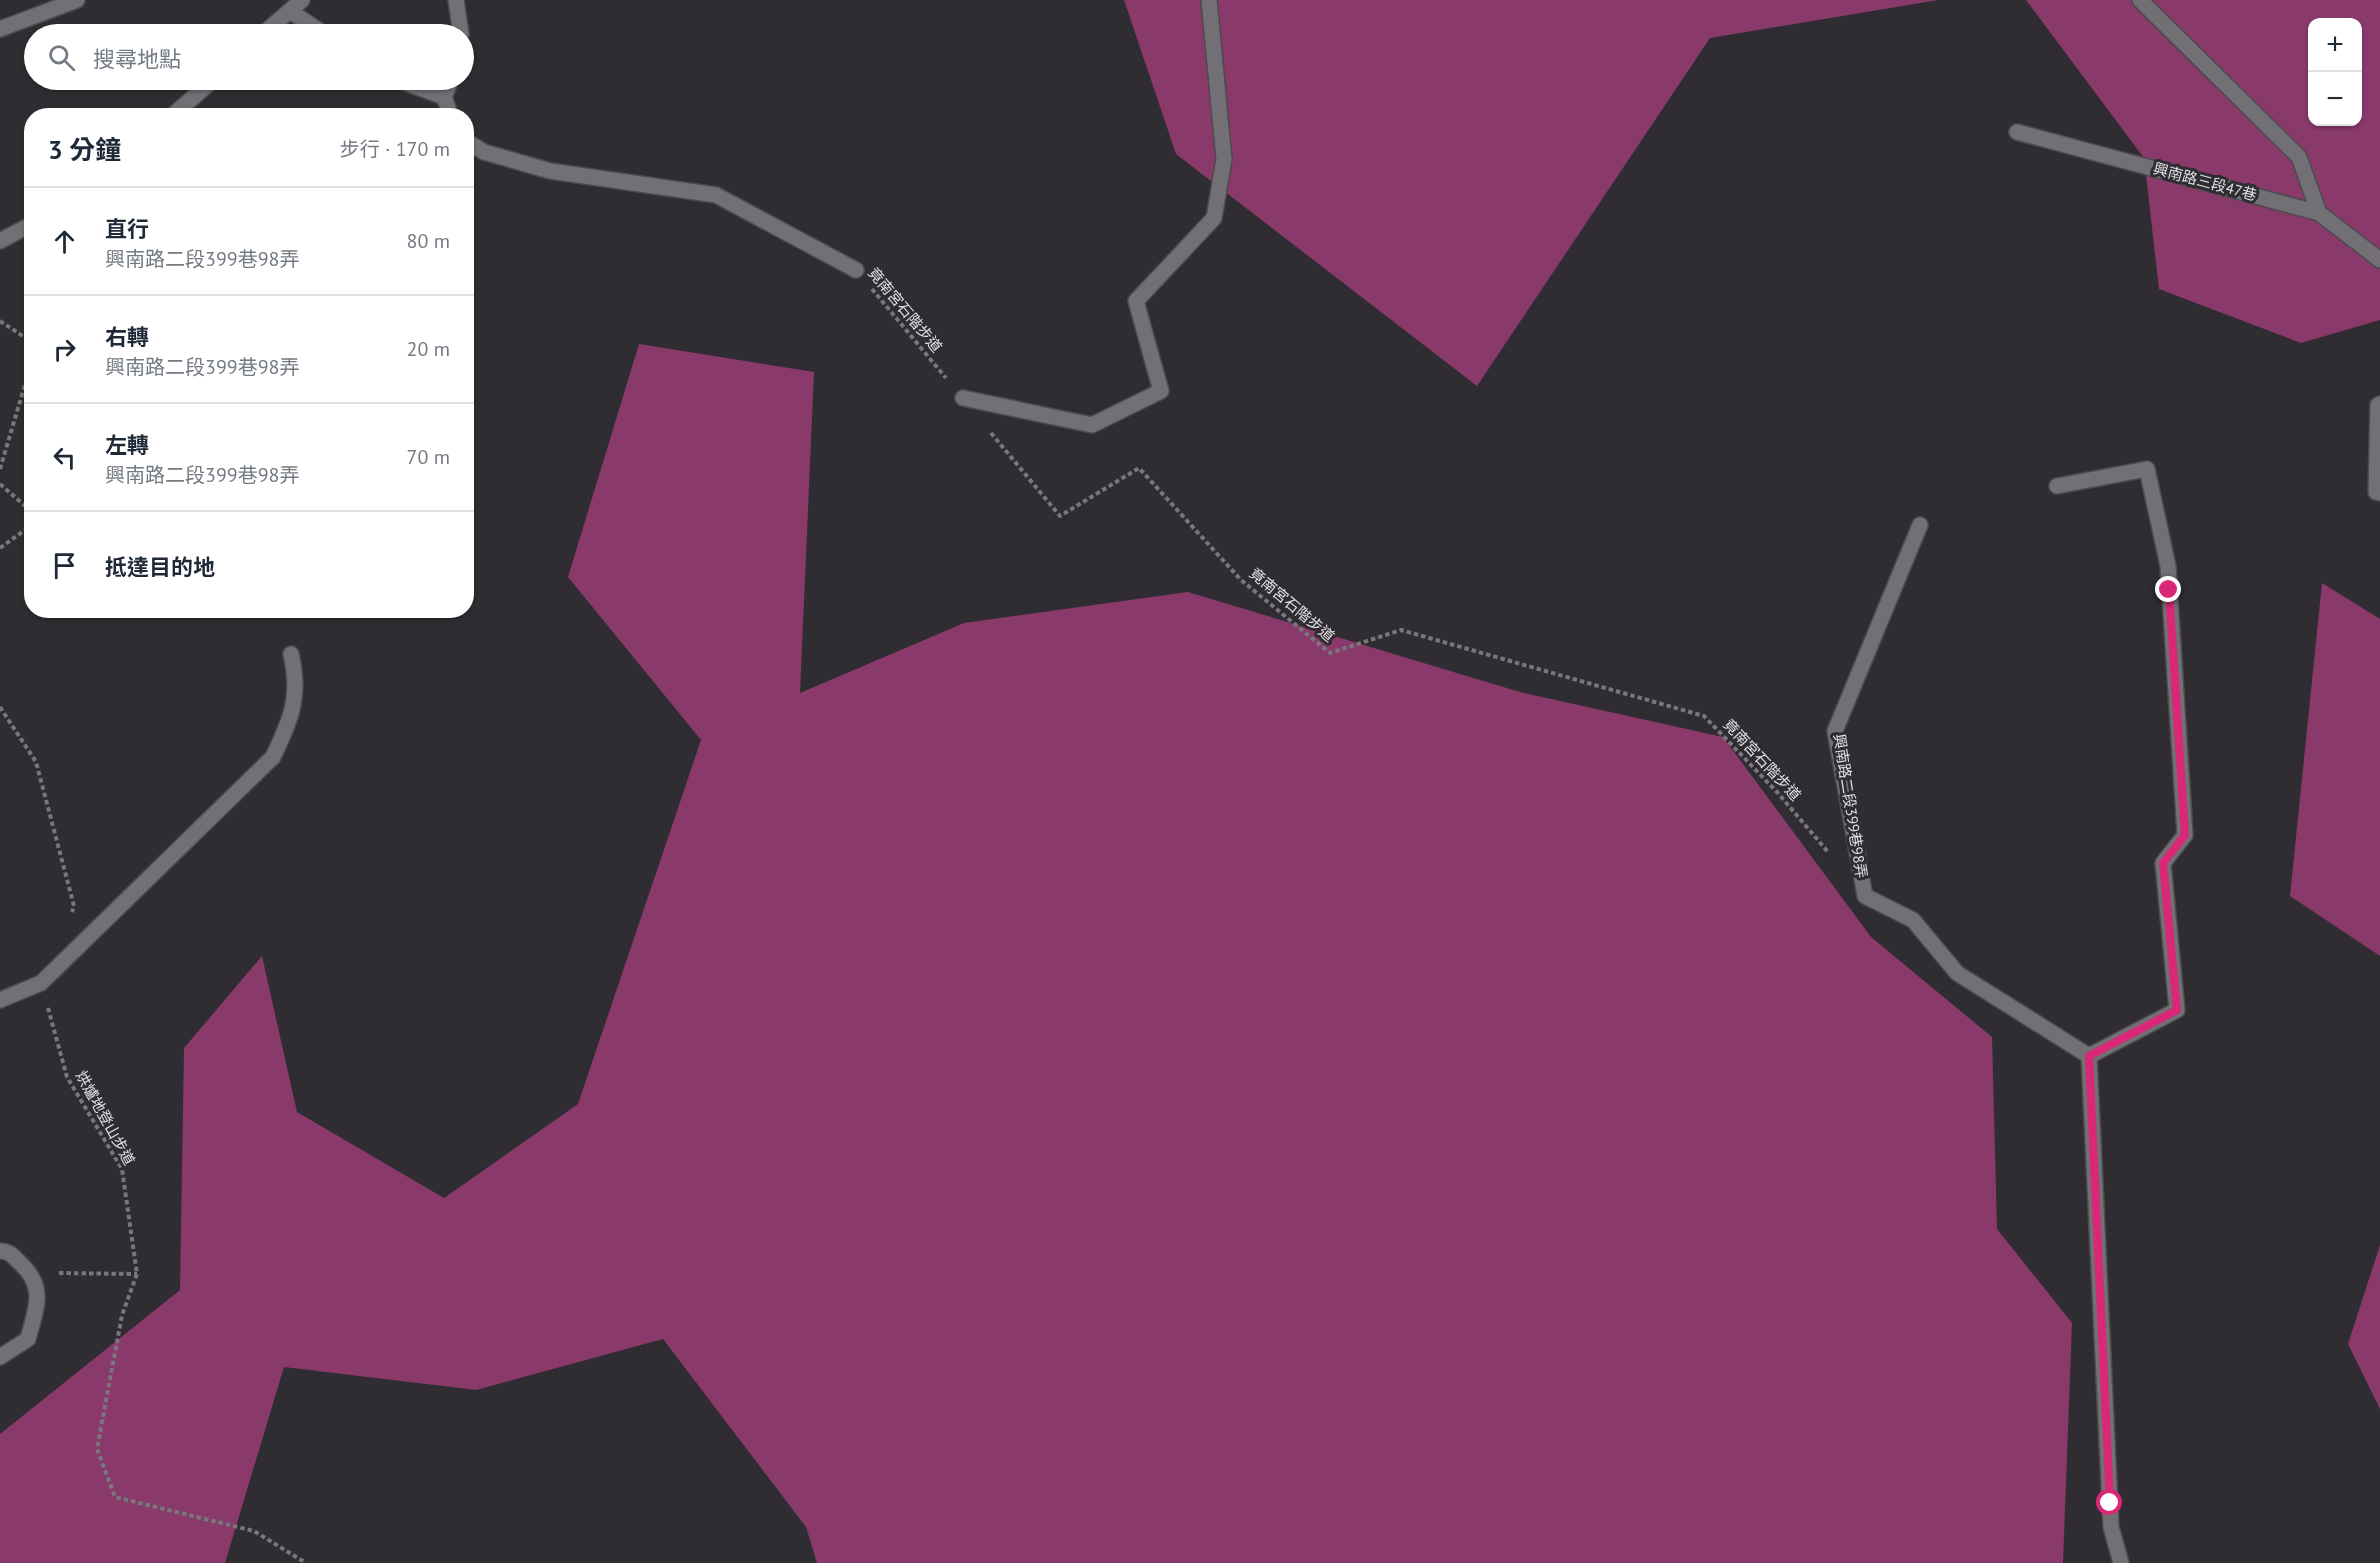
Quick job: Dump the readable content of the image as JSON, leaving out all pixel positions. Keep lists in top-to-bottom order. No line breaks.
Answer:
{"streets":{"street":["興南路三段47巷","興南路二段399巷98弄"],"path":["竟南宮石階步道","烘爐地登山步道"]},"page":{"map_buttons":["+","−"],"search":"搜尋地點","heading":["3 分鐘","步行 · 170 m"],"list":[["直行","興南路二段399巷98弄","80 m"],["右轉","興南路二段399巷98弄","20 m"],["左轉","興南路二段399巷98弄","70 m"],"抵達目的地"]}}
